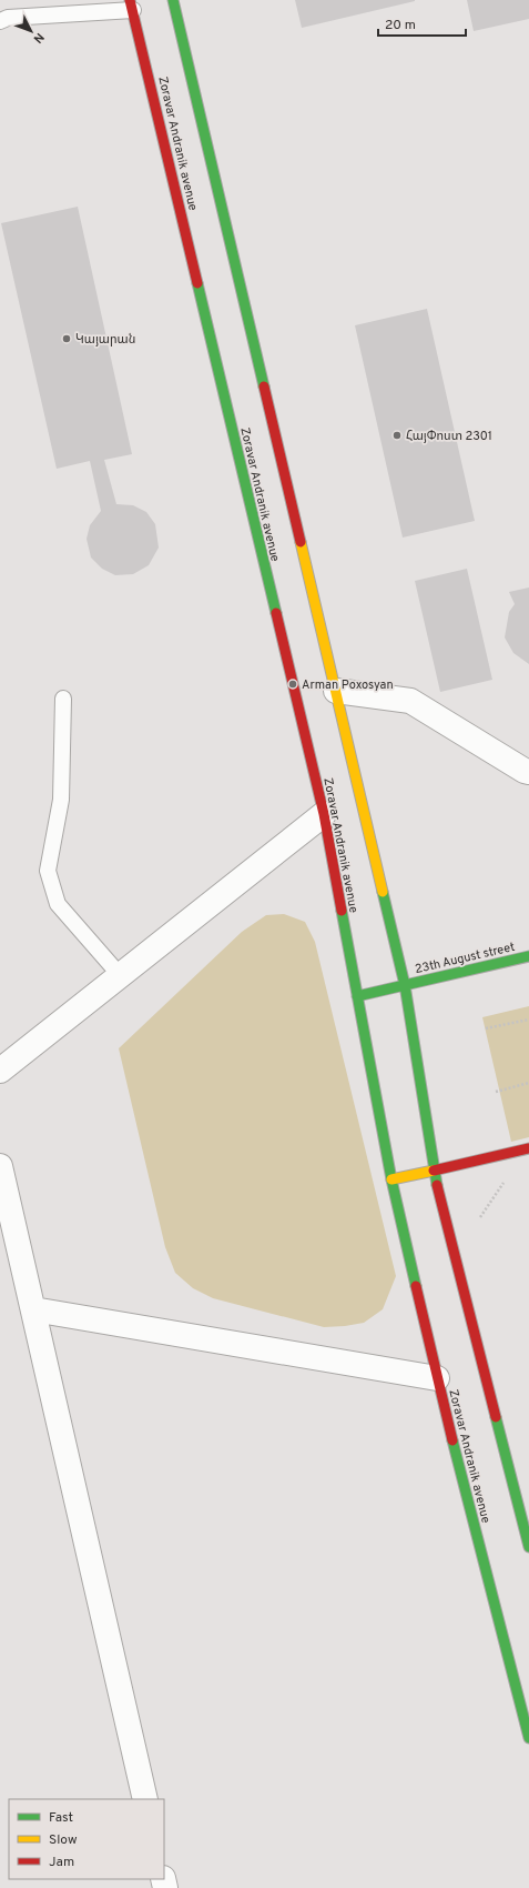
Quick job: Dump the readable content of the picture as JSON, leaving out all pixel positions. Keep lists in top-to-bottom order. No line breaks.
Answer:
{"streets":{"main road":["Zoravar Andranik avenue","23th August street"]},"places":["Կայարան","ՀայՓոստ 2301","Arman Poxosyan"],"legend":["Fast","Slow","Jam"],"scale_bar":"20 m","north":"bottom right"}
